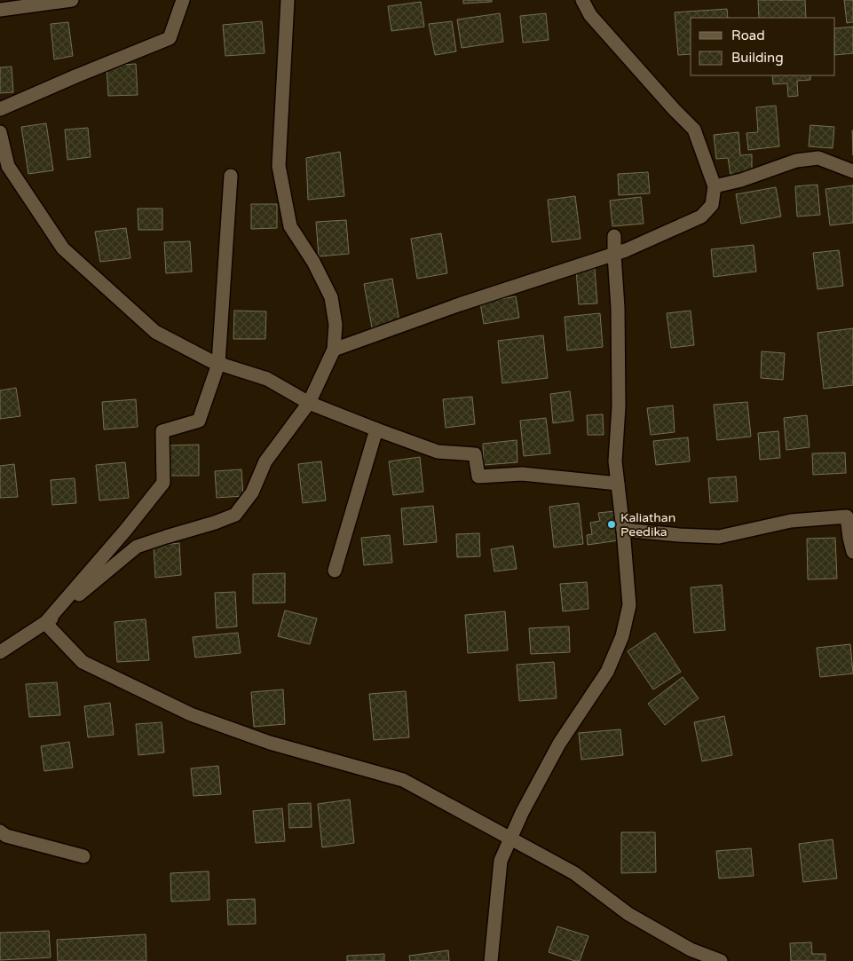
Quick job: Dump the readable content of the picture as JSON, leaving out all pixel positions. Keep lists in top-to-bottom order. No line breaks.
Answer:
{"places":["Kaliathan Peedika"],"legend":["Road","Building"]}
